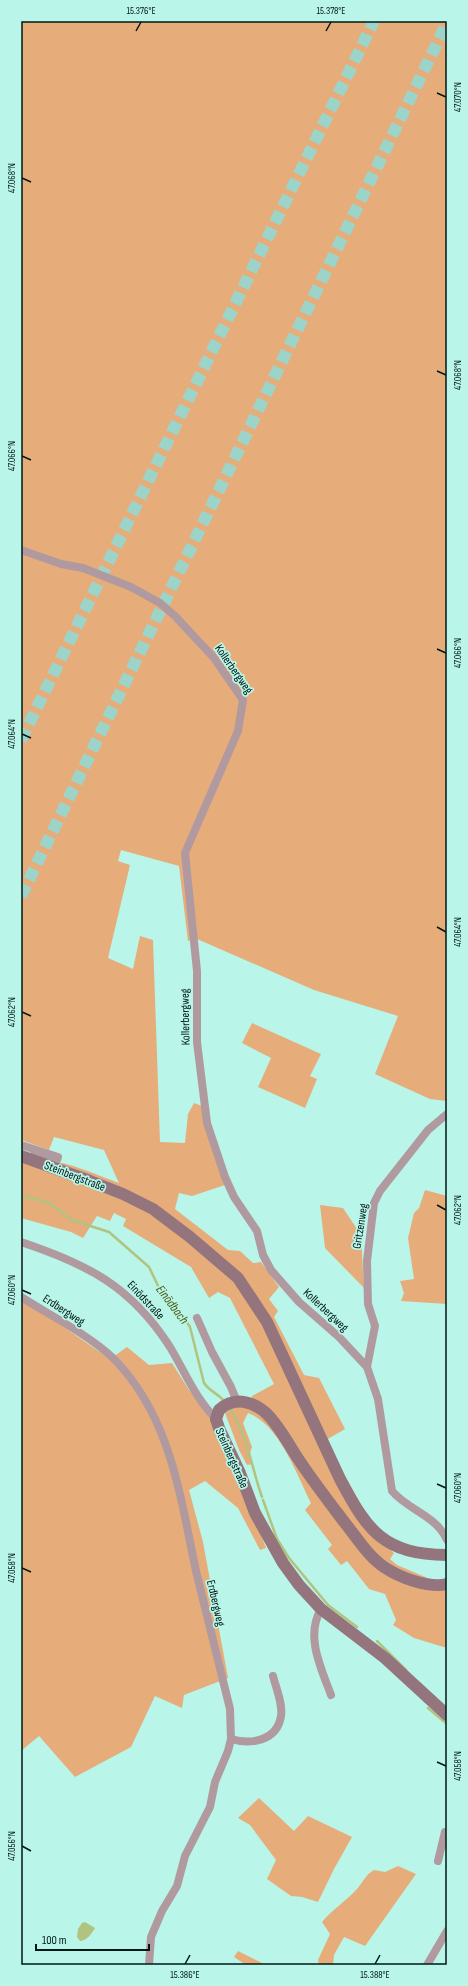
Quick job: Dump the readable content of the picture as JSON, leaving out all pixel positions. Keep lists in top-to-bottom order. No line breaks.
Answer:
{"streets":{"main road":["Steinbergstraße"],"street":["Kollerbergweg","Gritzenweg","Einödstraße","Erdbergweg"]},"crossings":[["Kollerbergweg","Gritzenweg"],["Steinbergstraße","Einödstraße"]],"water":["Einödbach"],"scale_bar":"100 m","coordinates":["15.376°E","15.378°E","47.070°N","47.068°N","47.066°N","47.064°N","47.062°N","47.060°N","47.058°N","47.056°N","15.386°E","15.388°E"]}
